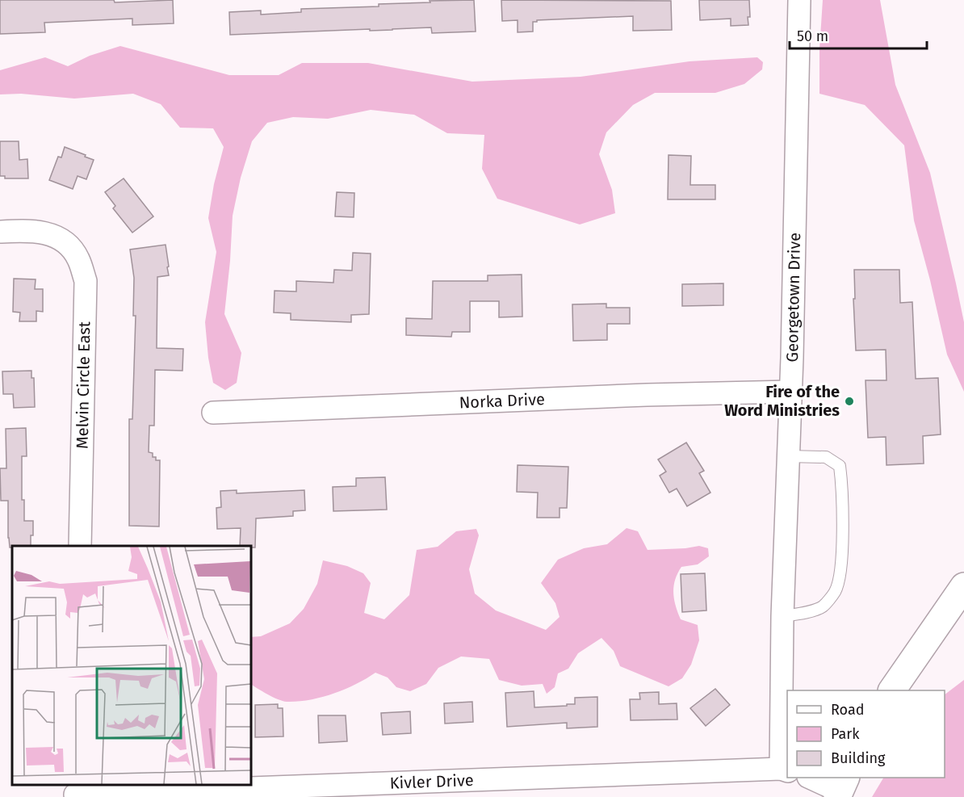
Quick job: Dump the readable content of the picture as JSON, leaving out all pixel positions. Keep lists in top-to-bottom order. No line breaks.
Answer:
{"streets":{"street":["Georgetown Drive","Melvin Circle East","Norka Drive","Kivler Drive"]},"crossings":[["Georgetown Drive","Norka Drive"],["Georgetown Drive","Kivler Drive"]],"places":["Fire of the Word Ministries"],"legend":["Road","Park","Building"],"scale_bar":"50 m"}
